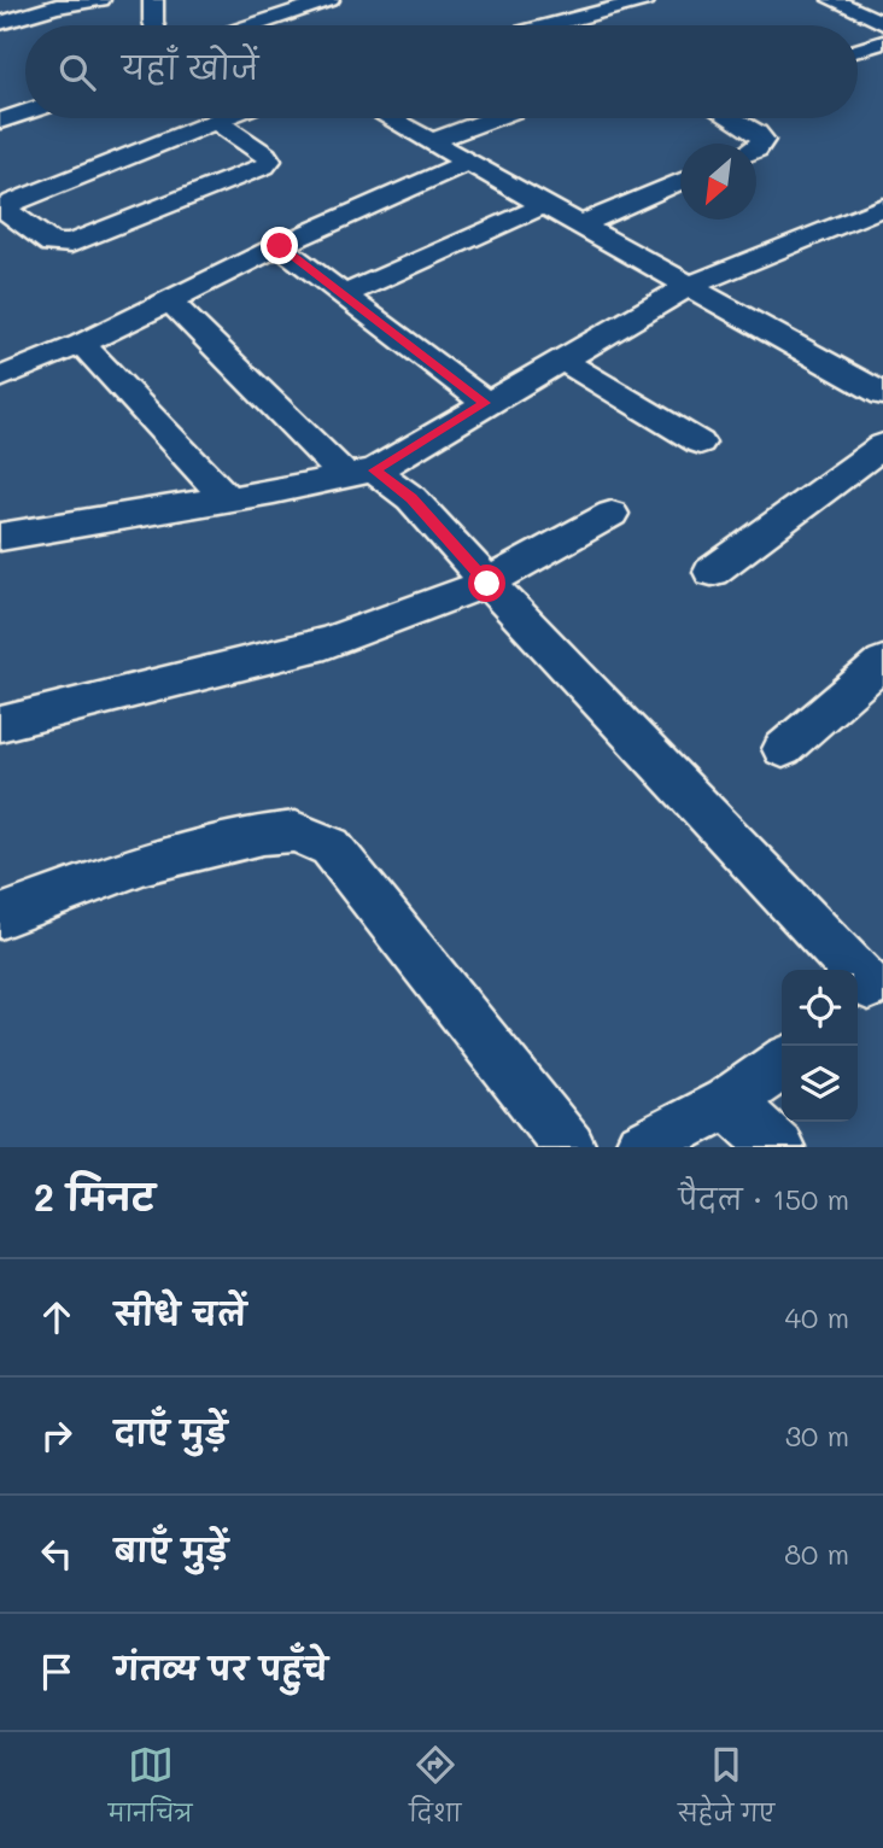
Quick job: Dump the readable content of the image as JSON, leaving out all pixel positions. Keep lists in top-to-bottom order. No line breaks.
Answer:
{"north":"bottom left","page":{"search":"यहाँ खोजें","heading":["2 मिनट","पैदल · 150 m"],"list":[["सीधे चलें","40 m"],["दाएँ मुड़ें","30 m"],["बाएँ मुड़ें","80 m"],"गंतव्य पर पहुँचे"],"nav":["मानचित्र","दिशा","सहेजे गए"]}}
